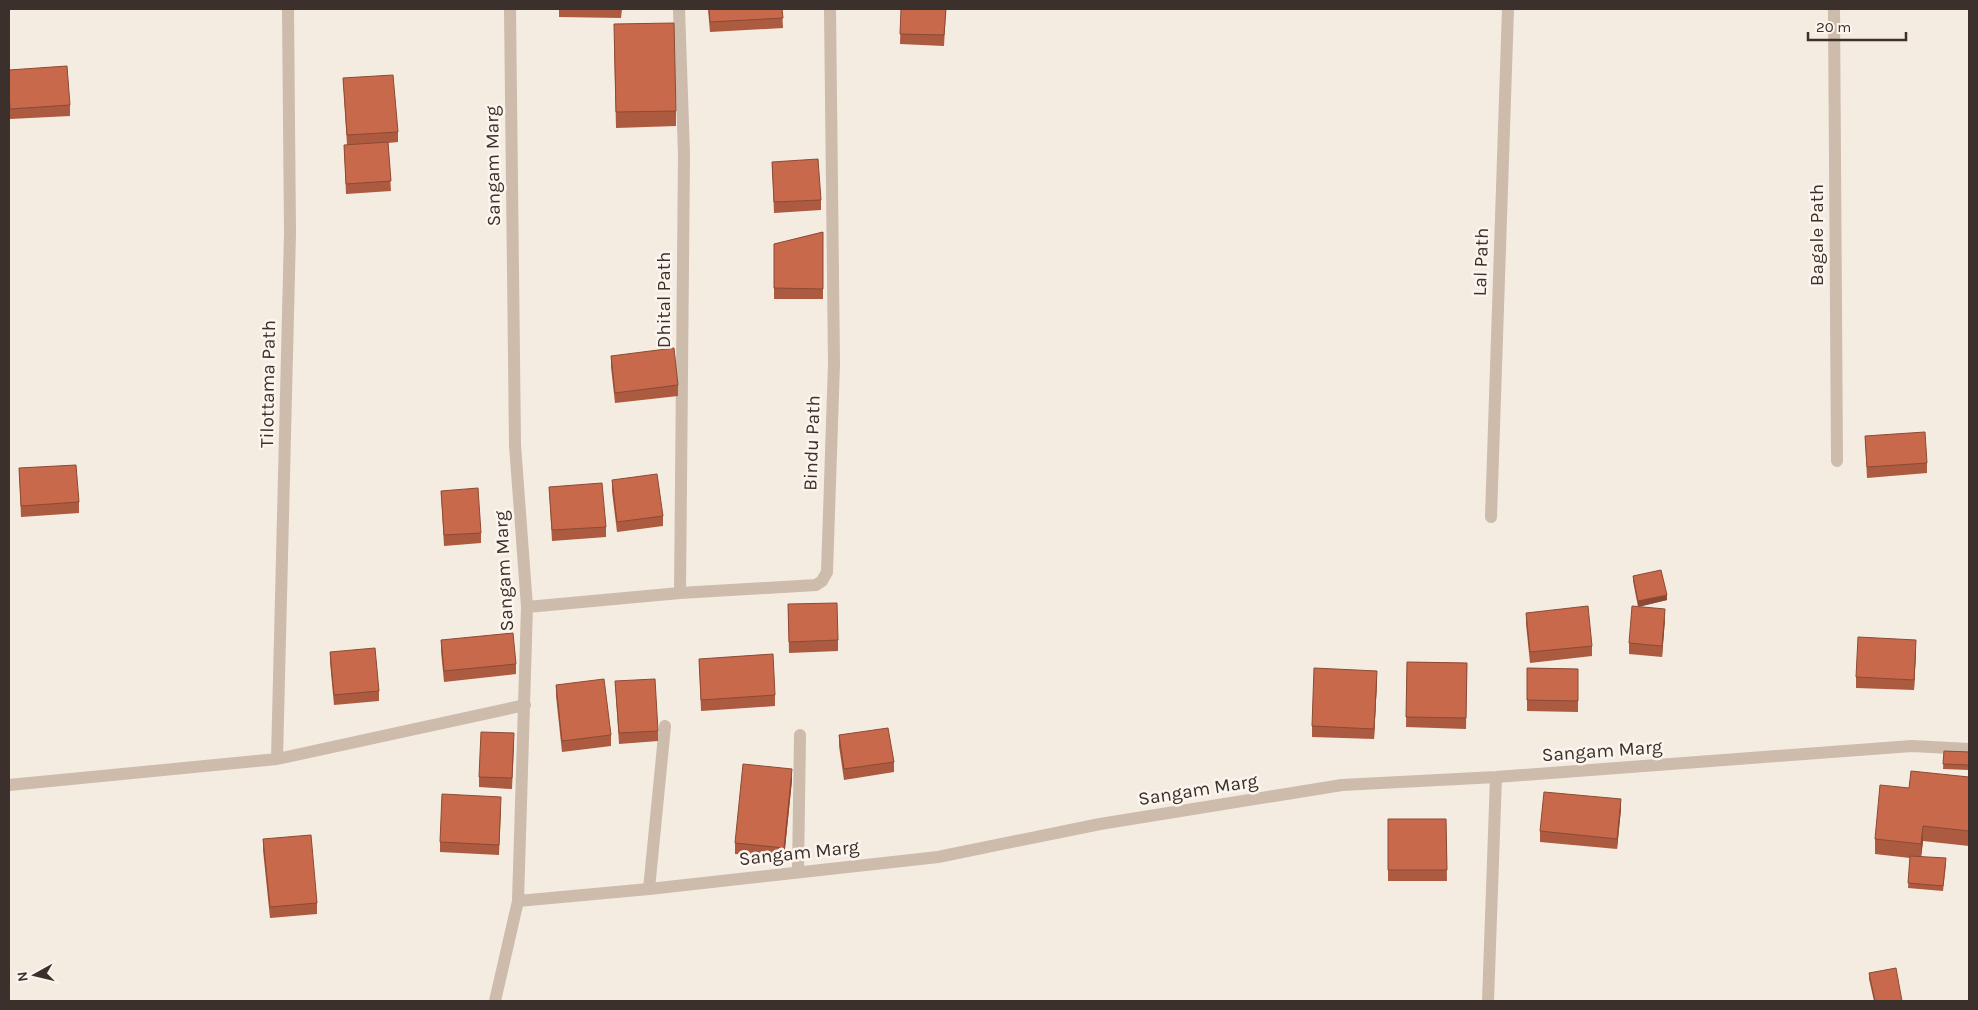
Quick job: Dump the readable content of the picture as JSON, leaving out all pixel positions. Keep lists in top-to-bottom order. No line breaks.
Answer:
{"streets":{"street":["Sangam Marg","Bagale Path","Lal Path","Dhital Path","Tilottama Path","Bindu Path"]},"crossings":[["Sangam Marg","Bindu Path"],["Dhital Path","Bindu Path"]],"scale_bar":"20 m","north":"left"}
